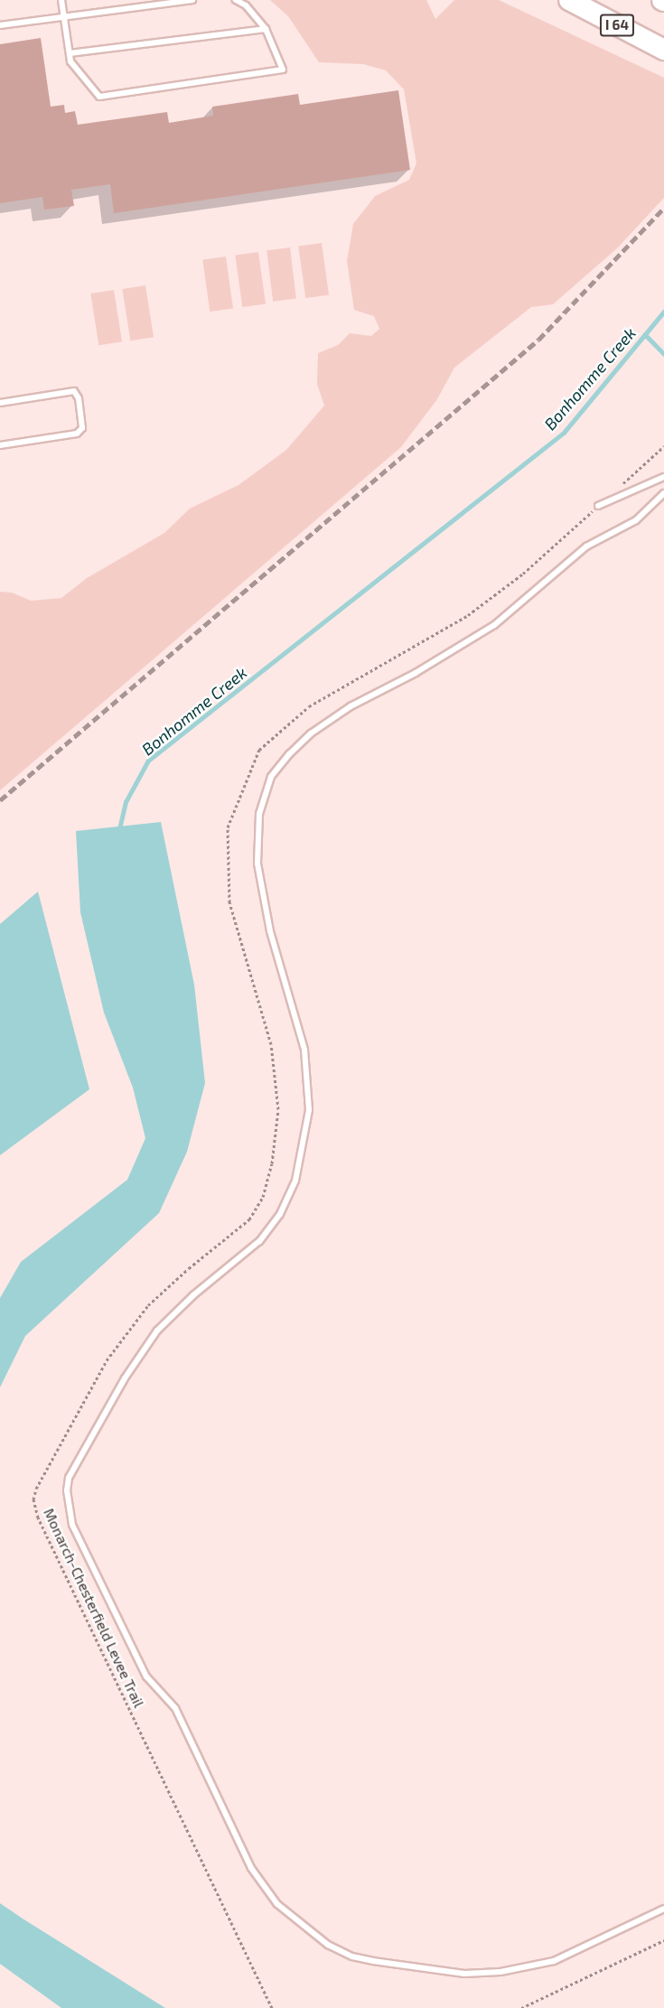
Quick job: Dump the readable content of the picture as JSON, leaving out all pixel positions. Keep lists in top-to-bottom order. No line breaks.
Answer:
{"streets":{"highway":["I 64"],"path":["Monarch-Chesterfield Levee Trail"]},"water":["Bonhomme Creek"]}
